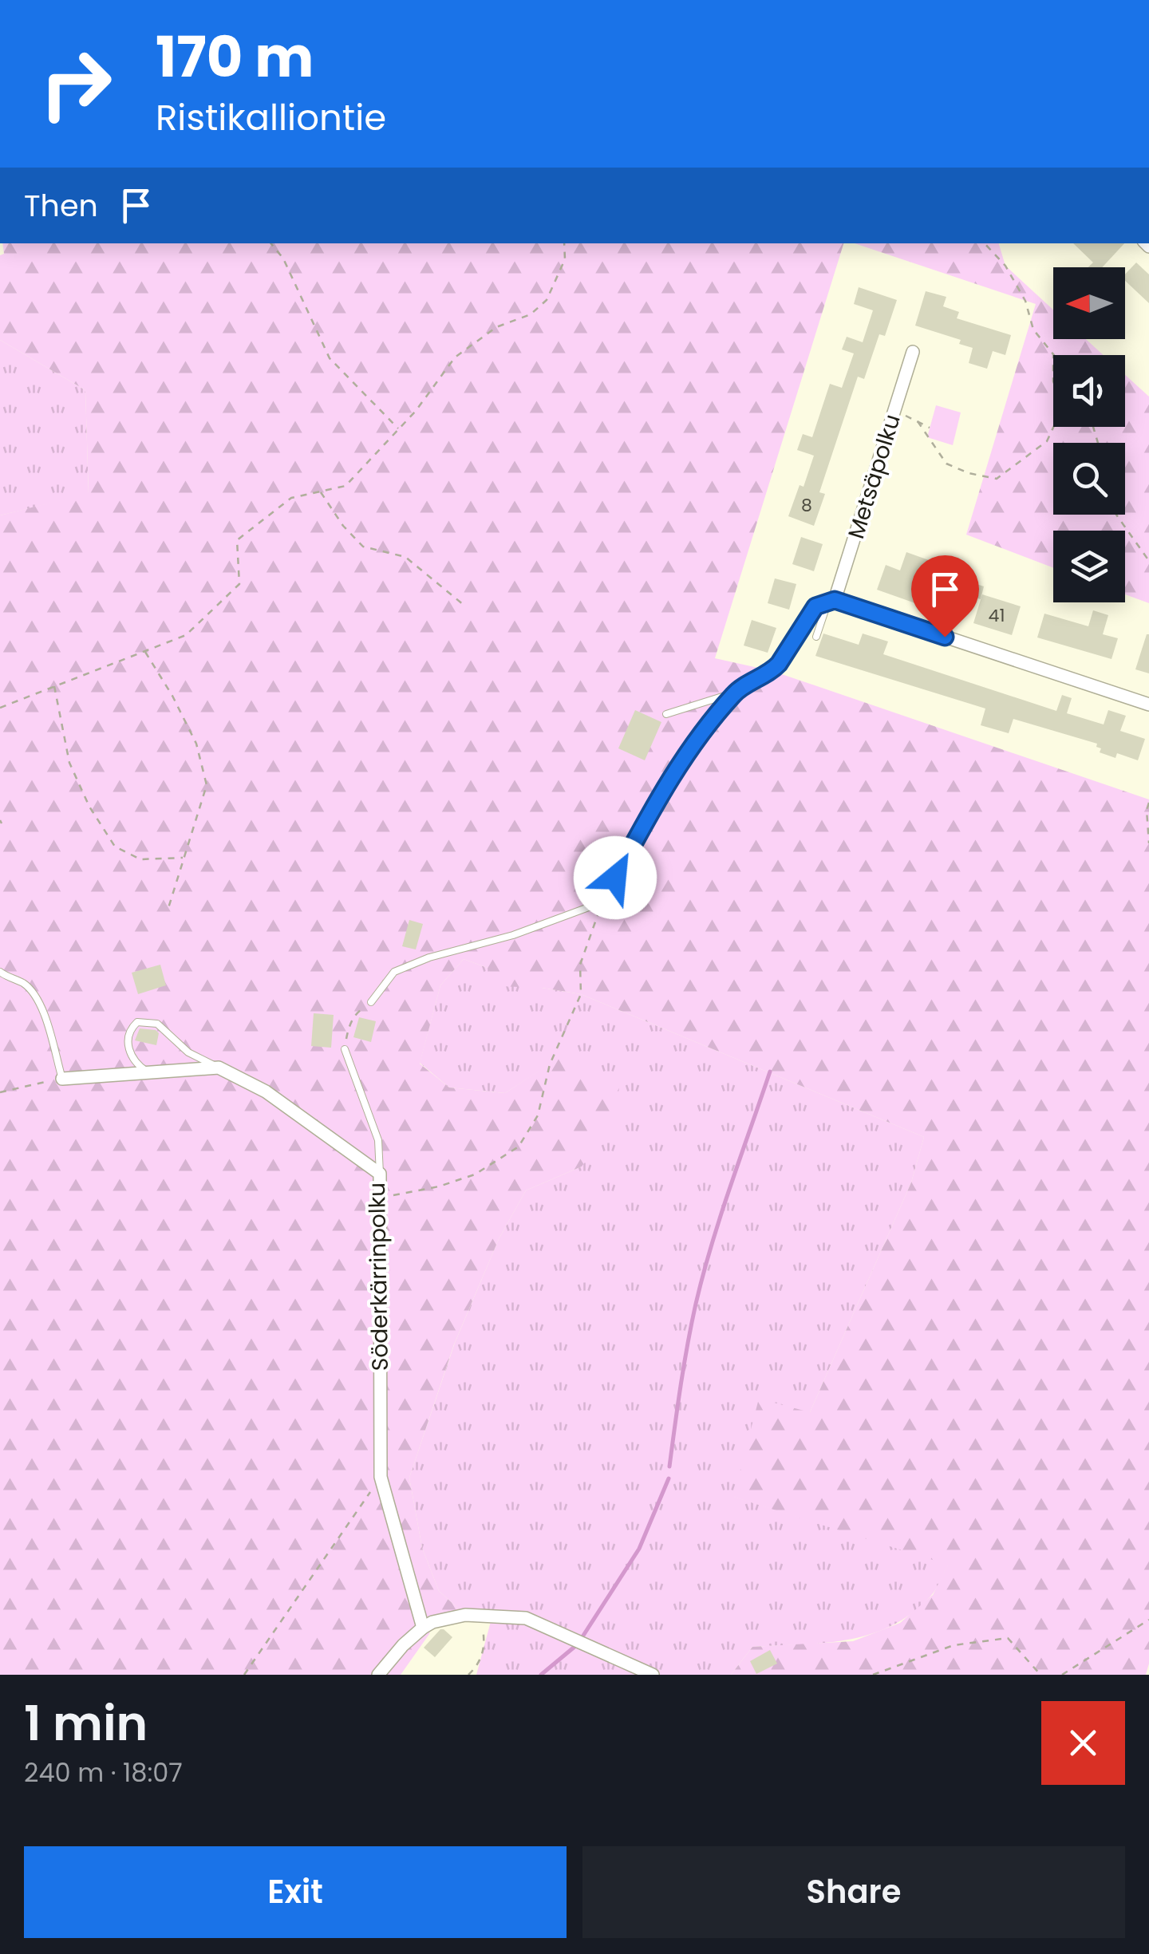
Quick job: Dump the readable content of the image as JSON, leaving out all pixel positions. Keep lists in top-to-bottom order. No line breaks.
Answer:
{"streets":{"street":["Metsäpolku","Söderkärrinpolku"]},"house_numbers":["8","41"],"north":"left","page":{"turn":["170 m","Ristikalliontie"],"then":"Then","heading":["1 min","240 m · 18:07"],"buttons":["Exit","Share"]}}
